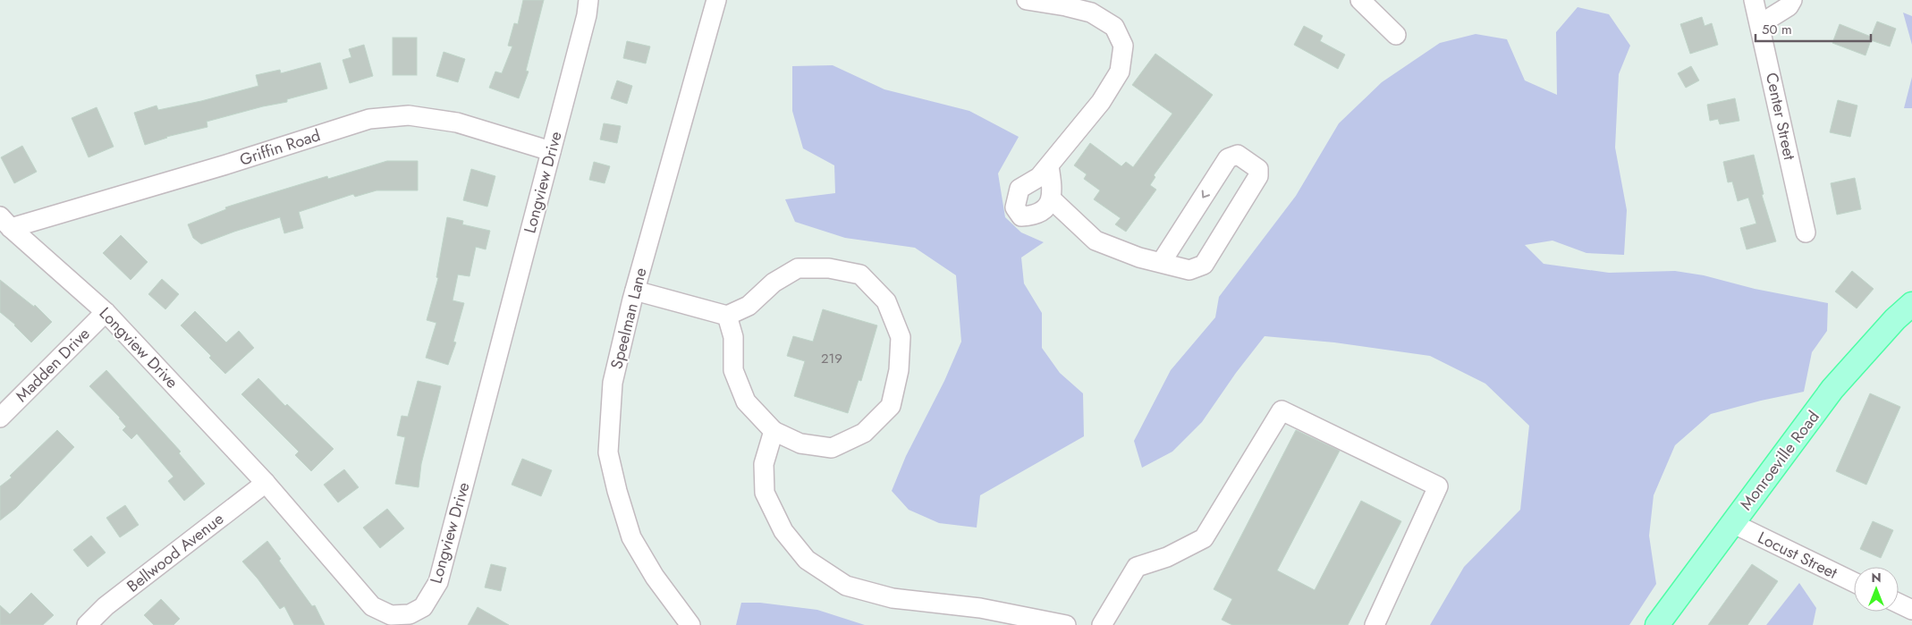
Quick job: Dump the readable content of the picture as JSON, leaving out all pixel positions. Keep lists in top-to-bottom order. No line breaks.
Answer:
{"streets":{"main road":["Monroeville Road"],"street":["Center Street","Griffin Road","Longview Drive","Speelman Lane","Madden Drive","Bellwood Avenue","Locust Street"]},"crossings":[["Griffin Road","Longview Drive"],["Longview Drive","Madden Drive"],["Longview Drive","Bellwood Avenue"],["Monroeville Road","Locust Street"]],"house_numbers":["219"],"scale_bar":"50 m","north":"top"}
